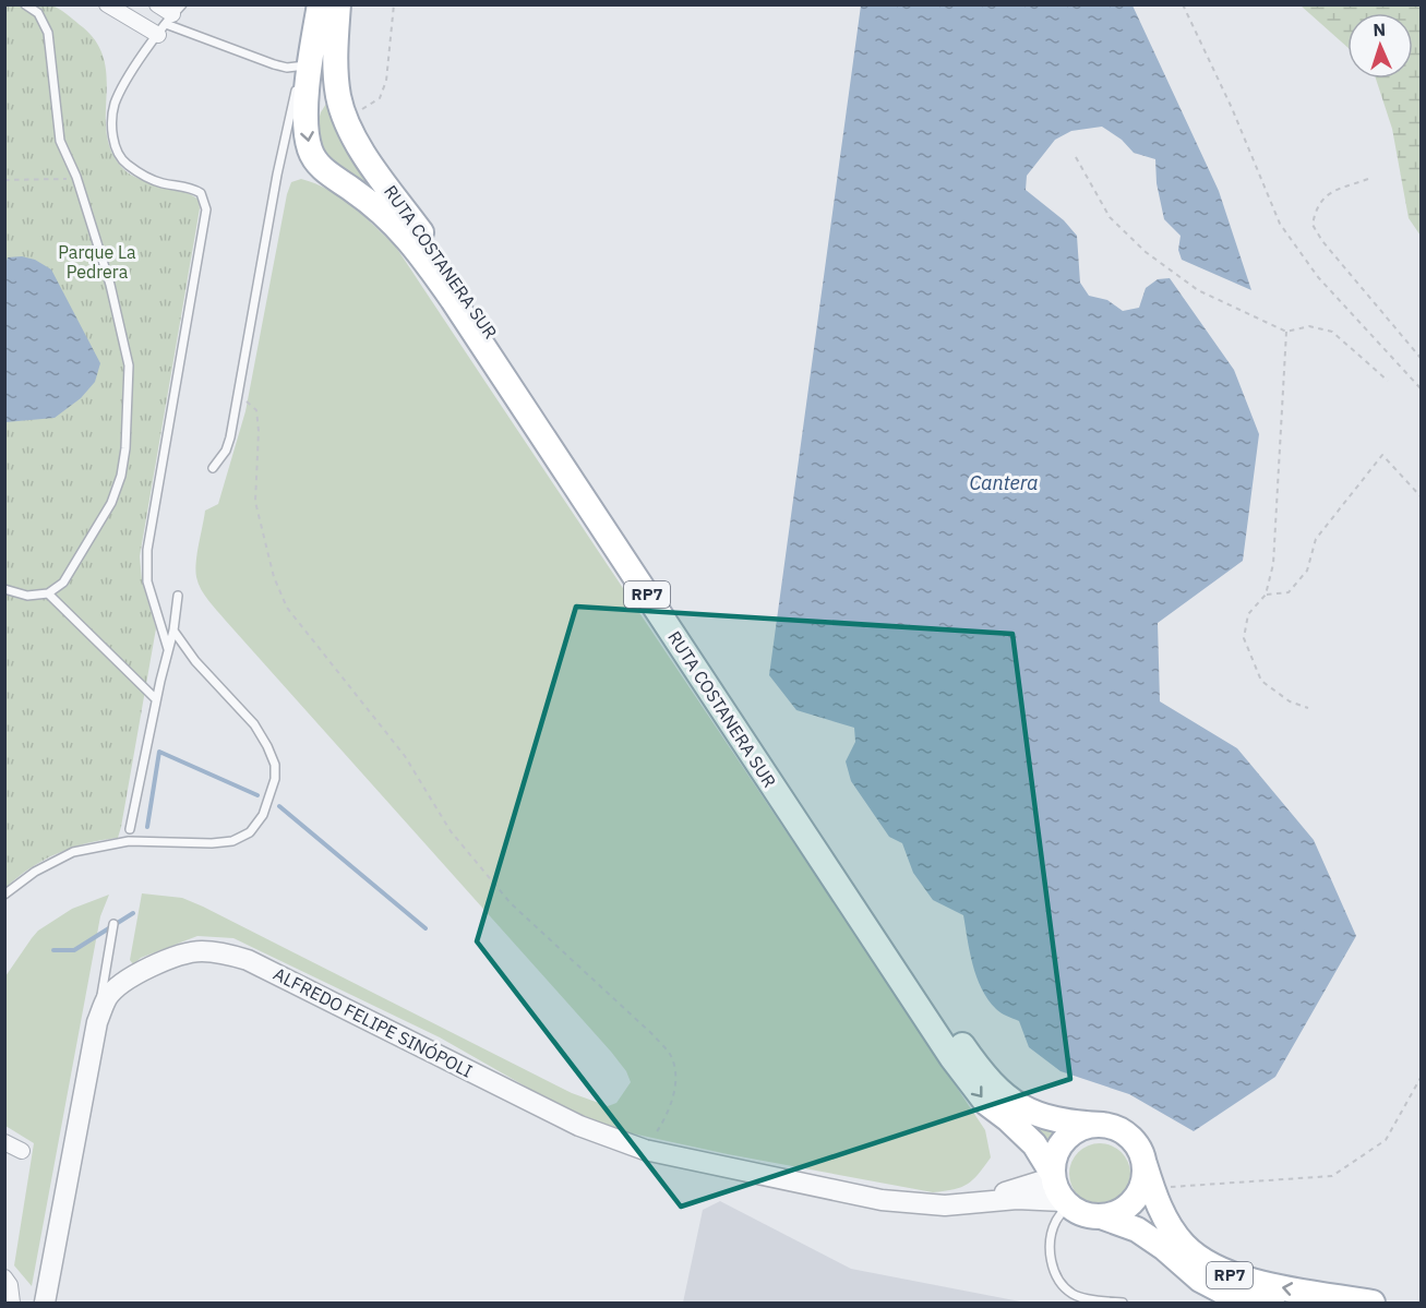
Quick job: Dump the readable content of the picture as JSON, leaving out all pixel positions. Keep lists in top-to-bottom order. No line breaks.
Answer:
{"streets":{"main road":["RUTA COSTANERA SUR","RP7"],"street":["ALFREDO FELIPE SINÓPOLI"]},"crossings":[["RUTA COSTANERA SUR","RP7"]],"water":["Cantera"],"parks":["Parque La Pedrera"],"north":"top"}
